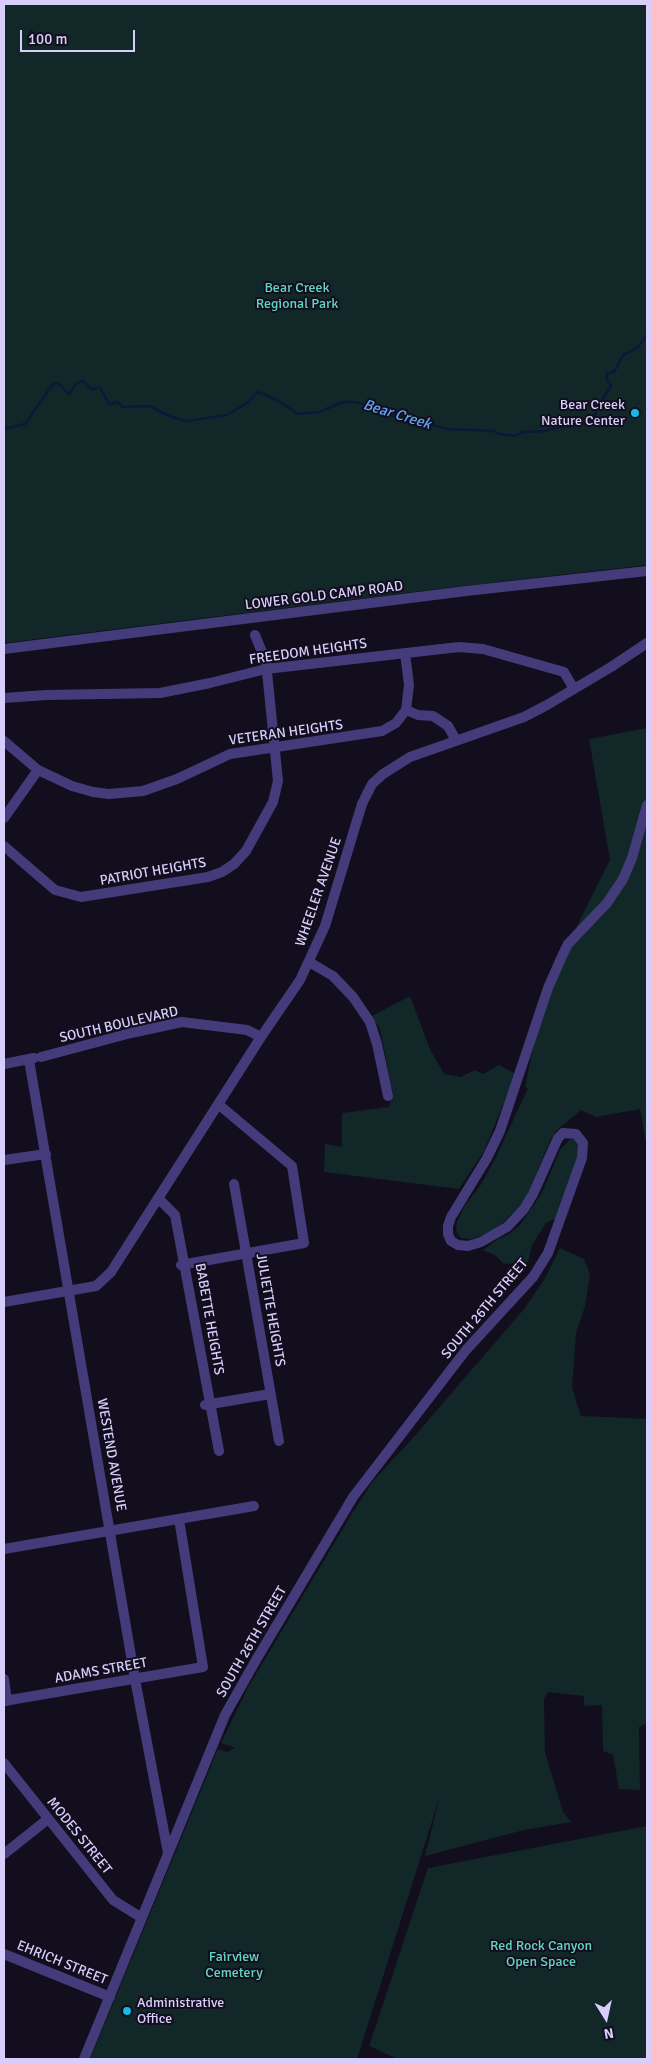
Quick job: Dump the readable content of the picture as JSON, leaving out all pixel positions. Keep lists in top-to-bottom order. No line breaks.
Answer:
{"streets":{"street":["LOWER GOLD CAMP ROAD","FREEDOM HEIGHTS","VETERAN HEIGHTS","PATRIOT HEIGHTS","WHEELER AVENUE","SOUTH BOULEVARD","SOUTH 26TH STREET","JULIETTE HEIGHTS","BABETTE HEIGHTS","WESTEND AVENUE","ADAMS STREET","MODES STREET","EHRICH STREET"]},"crossings":[["FREEDOM HEIGHTS","PATRIOT HEIGHTS"],["FREEDOM HEIGHTS","WHEELER AVENUE"],["VETERAN HEIGHTS","PATRIOT HEIGHTS"],["WHEELER AVENUE","SOUTH BOULEVARD"],["WHEELER AVENUE","BABETTE HEIGHTS"],["WHEELER AVENUE","WESTEND AVENUE"],["SOUTH BOULEVARD","WESTEND AVENUE"],["SOUTH 26TH STREET","WESTEND AVENUE"],["SOUTH 26TH STREET","MODES STREET"],["SOUTH 26TH STREET","EHRICH STREET"],["WESTEND AVENUE","ADAMS STREET"]],"water":["Bear Creek"],"parks":["Bear Creek Regional Park","Red Rock Canyon Open Space","Fairview Cemetery"],"places":["Bear Creek Nature Center","Administrative Office"],"scale_bar":"100 m","north":"bottom"}
